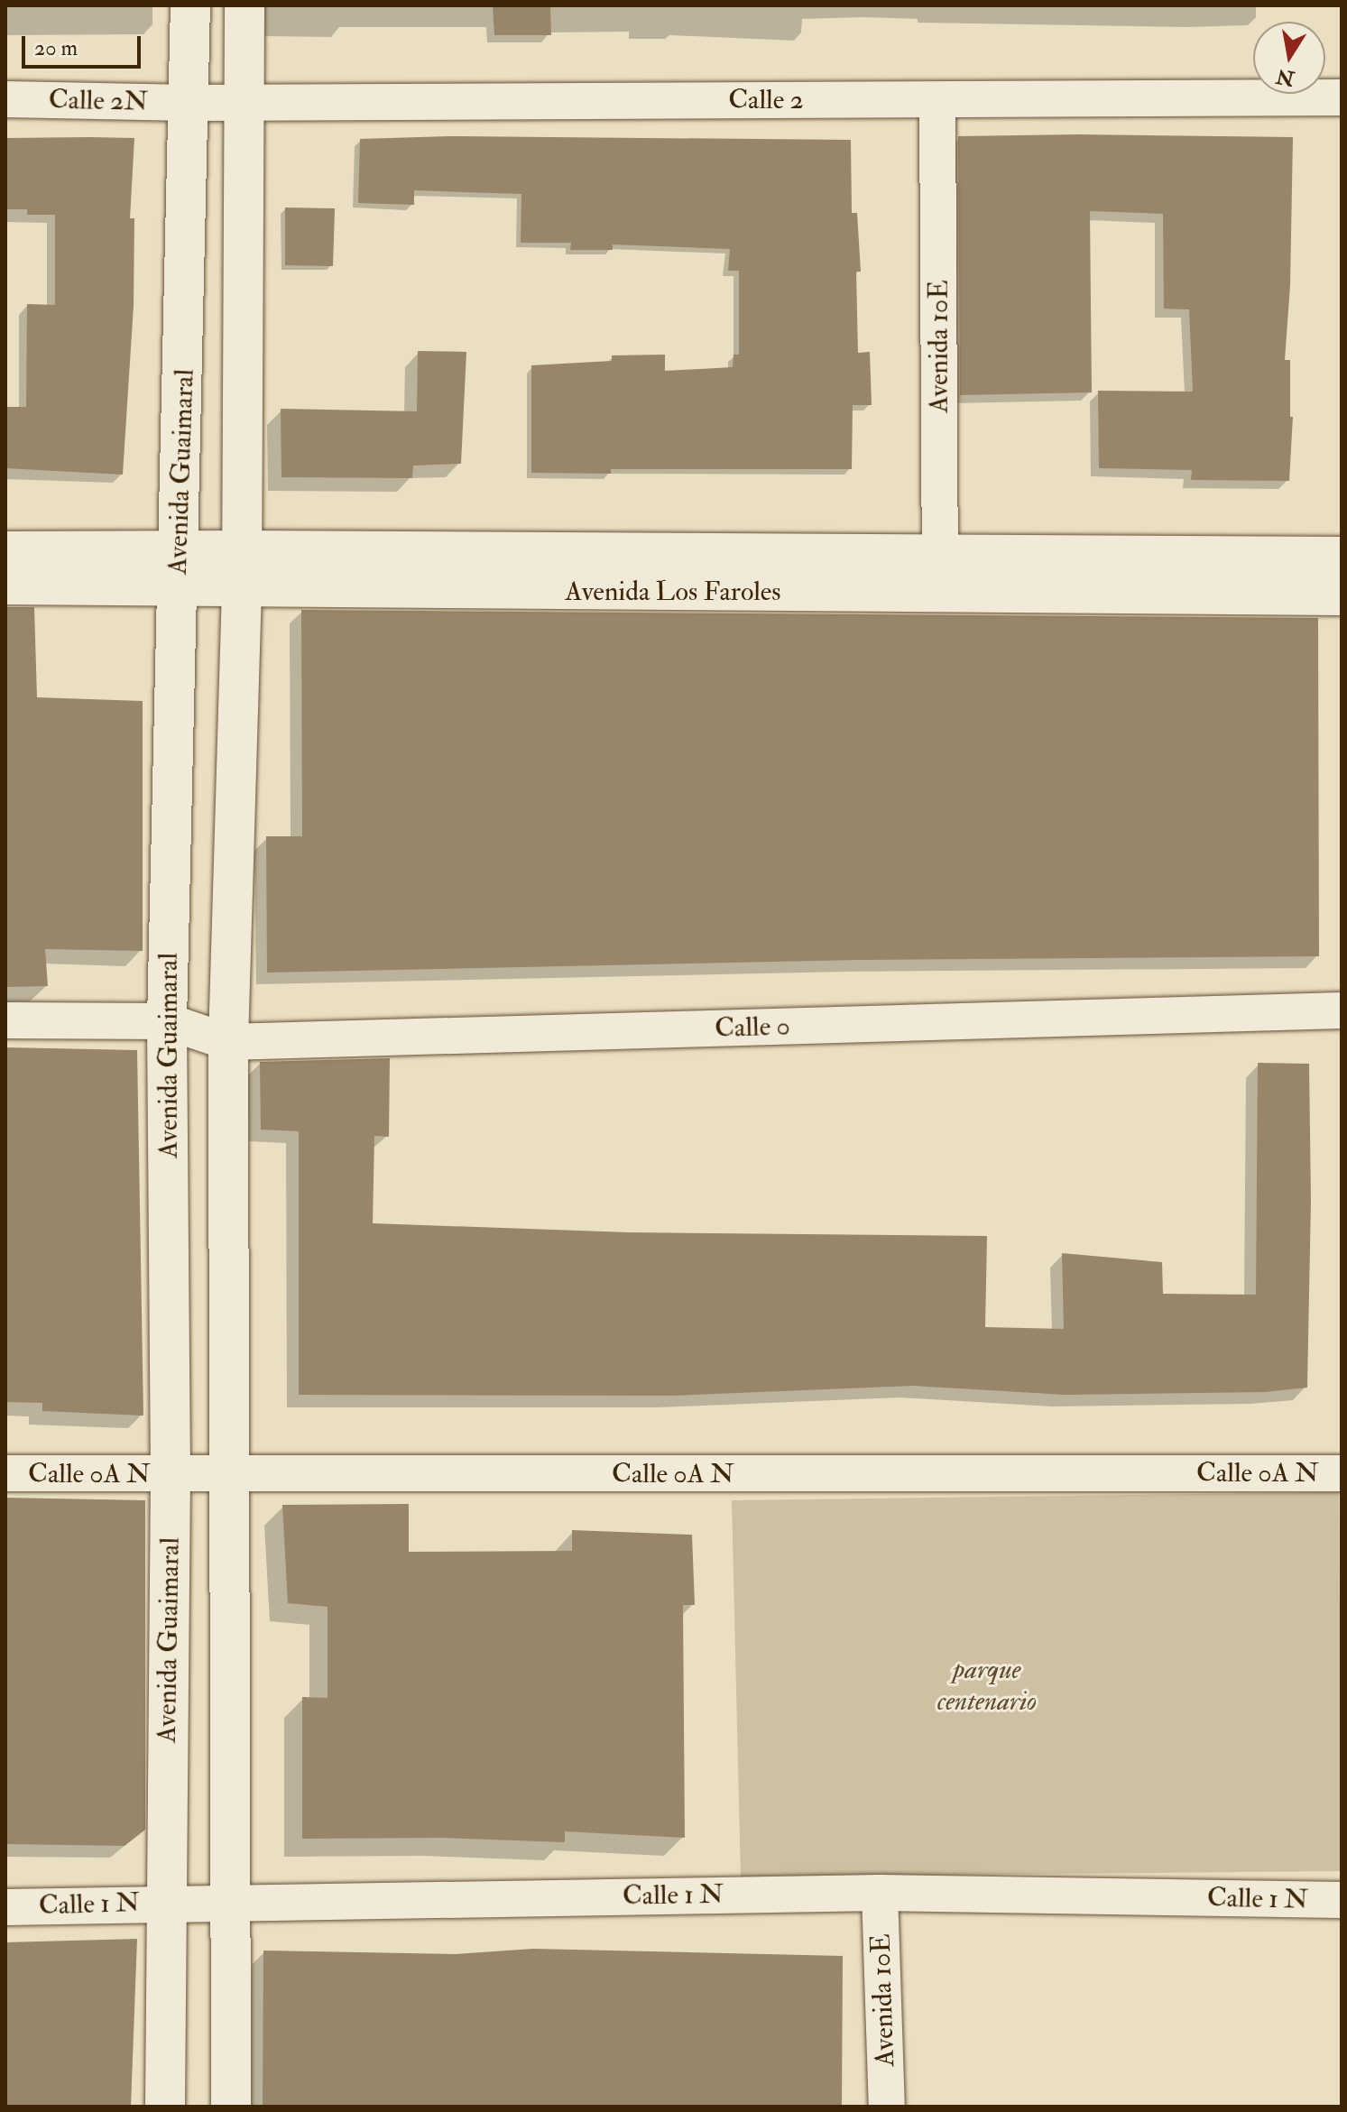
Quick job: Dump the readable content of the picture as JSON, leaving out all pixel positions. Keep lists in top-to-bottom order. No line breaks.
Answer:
{"streets":{"street":["Calle 2","Calle 2N","Avenida 10E","Avenida Guaimaral","Avenida Los Faroles","Calle 0","Calle 0A N","Calle 1 N"]},"crossings":[["Calle 2","Calle 2N"],["Calle 2","Avenida 10E"],["Calle 2","Avenida Guaimaral"],["Calle 2N","Avenida Guaimaral"],["Avenida 10E","Avenida Los Faroles"],["Avenida 10E","Calle 1 N"],["Avenida Guaimaral","Avenida Los Faroles"],["Avenida Guaimaral","Calle 0"],["Avenida Guaimaral","Calle 0A N"],["Avenida Guaimaral","Calle 1 N"]],"parks":["parque centenario"],"scale_bar":"20 m","north":"bottom"}
